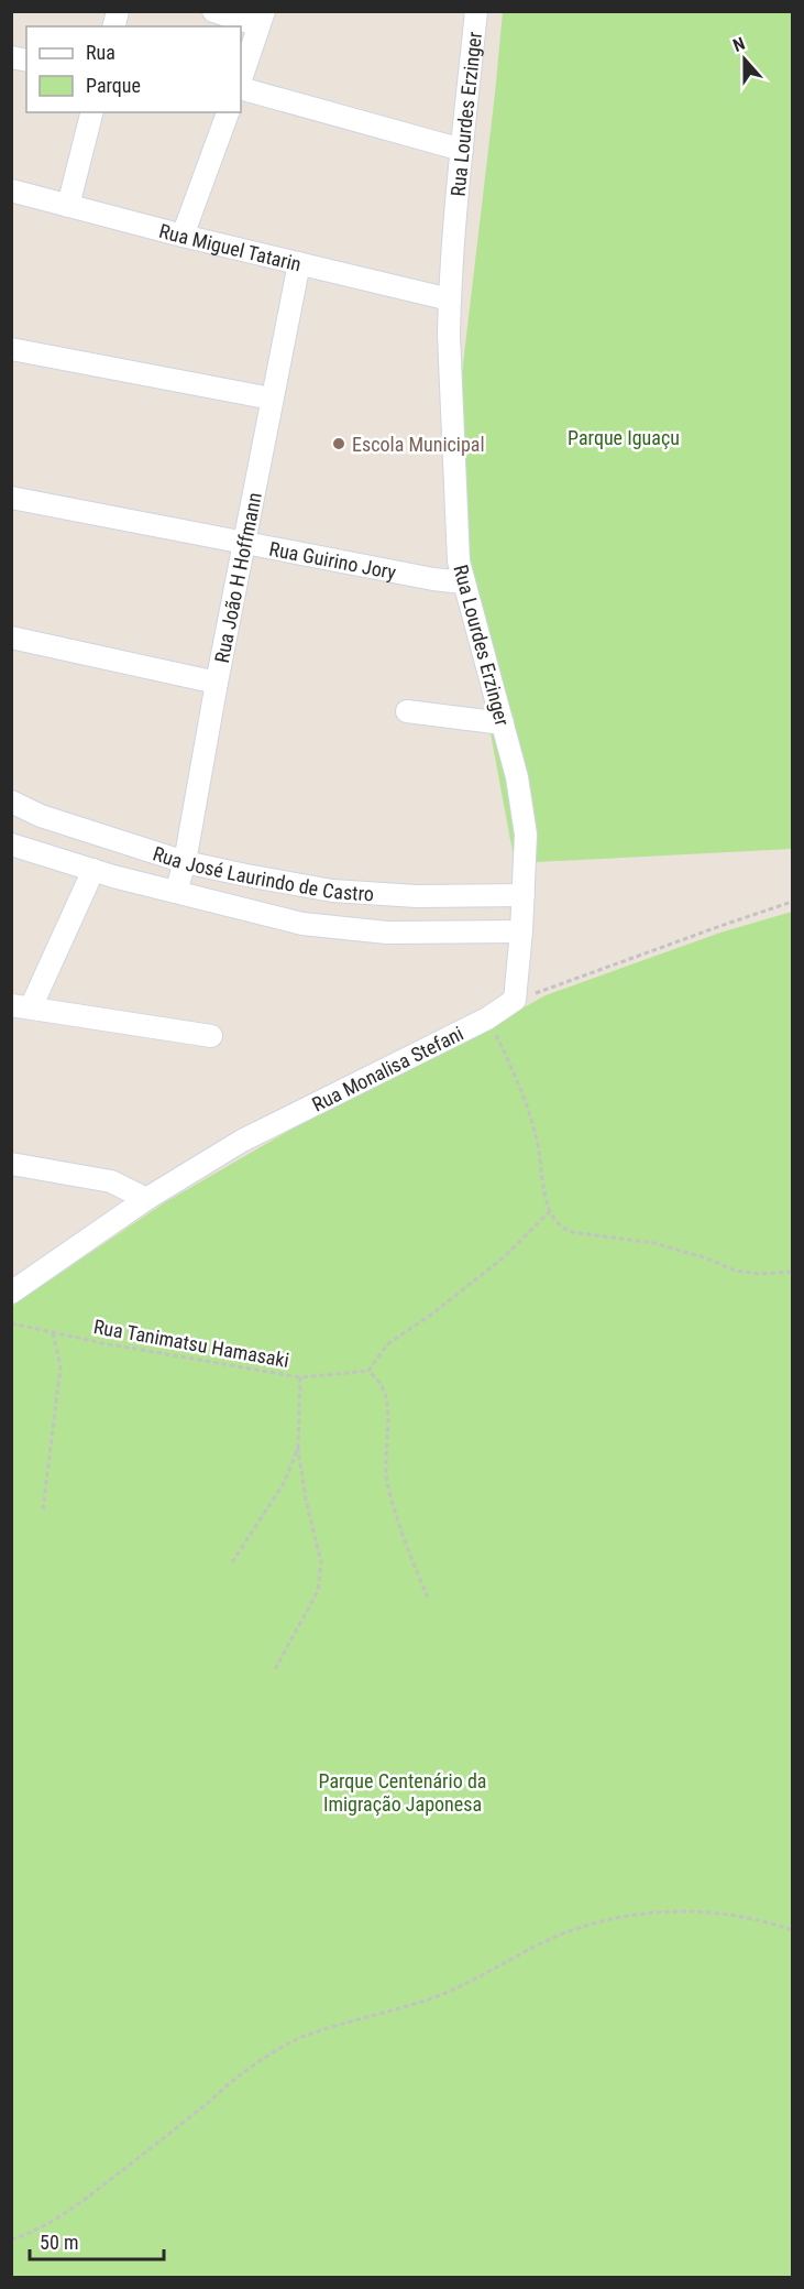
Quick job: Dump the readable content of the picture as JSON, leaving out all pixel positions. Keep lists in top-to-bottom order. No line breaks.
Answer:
{"streets":{"street":["Rua Lourdes Erzinger","Rua Miguel Tatarin","Rua Guirino Jory","Rua João H Hoffmann","Rua José Laurindo de Castro","Rua Monalisa Stefani"],"path":["Rua Tanimatsu Hamasaki"]},"crossings":[["Rua Lourdes Erzinger","Rua Miguel Tatarin"],["Rua Lourdes Erzinger","Rua Guirino Jory"],["Rua Lourdes Erzinger","Rua José Laurindo de Castro"],["Rua Lourdes Erzinger","Rua Monalisa Stefani"],["Rua Miguel Tatarin","Rua João H Hoffmann"],["Rua Guirino Jory","Rua João H Hoffmann"],["Rua João H Hoffmann","Rua José Laurindo de Castro"]],"parks":["Parque Iguaçu","Parque Centenário da Imigração Japonesa"],"places":["Escola Municipal"],"legend":["Rua","Parque"],"scale_bar":"50 m","north":"top"}
